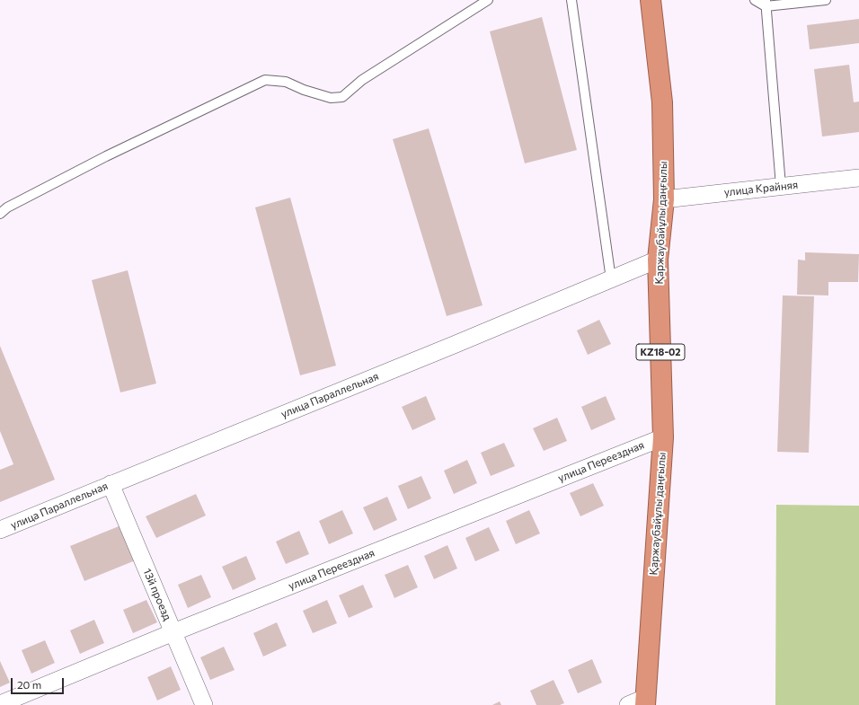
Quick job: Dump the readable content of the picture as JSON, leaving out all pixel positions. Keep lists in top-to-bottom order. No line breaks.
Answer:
{"streets":{"highway":["Қаржаубайұлы даңғылы","KZ18-02"],"street":["улица Крайняя","улица Параллельная","улица Переездная","13й проезд"]},"crossings":[["улица Крайняя","Қаржаубайұлы даңғылы"],["Қаржаубайұлы даңғылы","улица Параллельная"],["Қаржаубайұлы даңғылы","улица Переездная"],["улица Параллельная","13й проезд"],["улица Переездная","13й проезд"]],"scale_bar":"20 m"}
